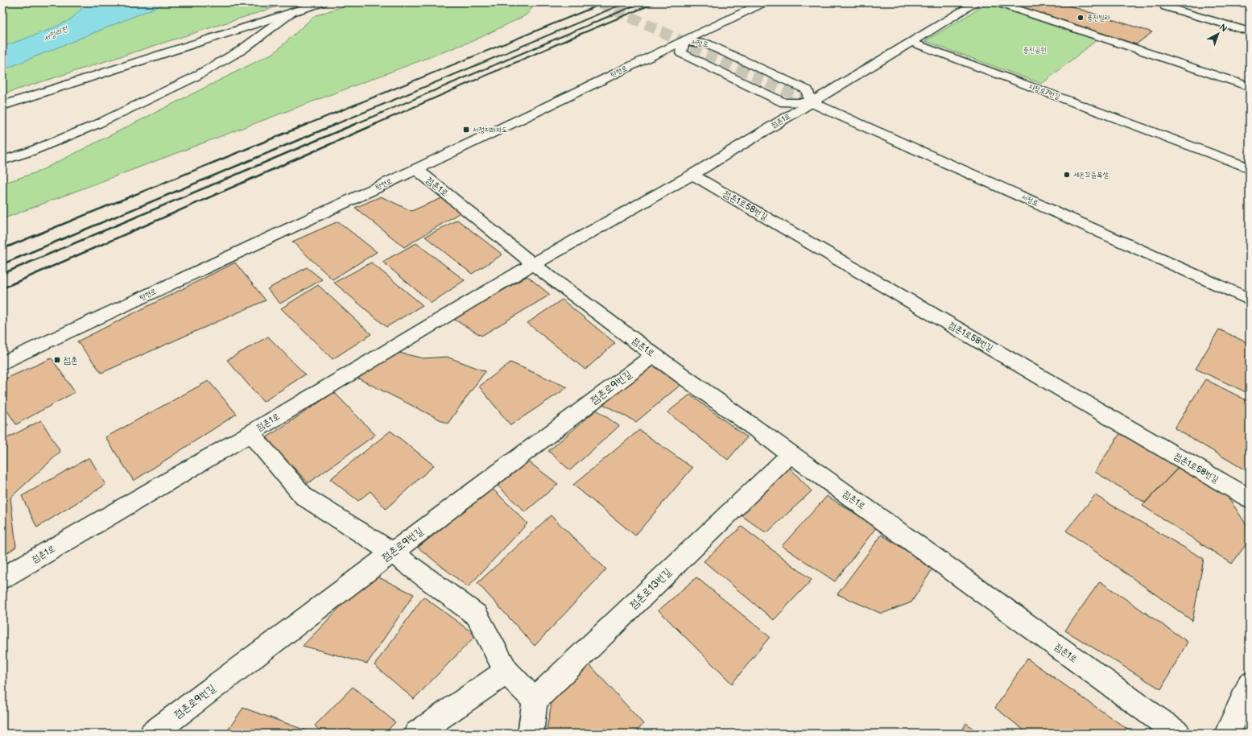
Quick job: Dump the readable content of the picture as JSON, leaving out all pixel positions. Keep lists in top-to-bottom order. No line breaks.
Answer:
{"streets":{"street":["서정로","탄현로","지장로7번길","점촌1로","점촌1로58번길","점촌로9번길","점촌로13번길"]},"crossings":[["서정로","탄현로"],["서정로","점촌1로"],["탄현로","점촌1로"],["지장로7번길","점촌1로"],["점촌1로","점촌1로58번길"],["점촌1로","점촌로9번길"],["점촌1로","점촌로13번길"]],"water":["서정리천"],"parks":["풍진공원"],"places":{"other":["풍진빌라","세온꼬들목살"],"transit":["서정지하차도","점촌"]},"north":"top right"}
